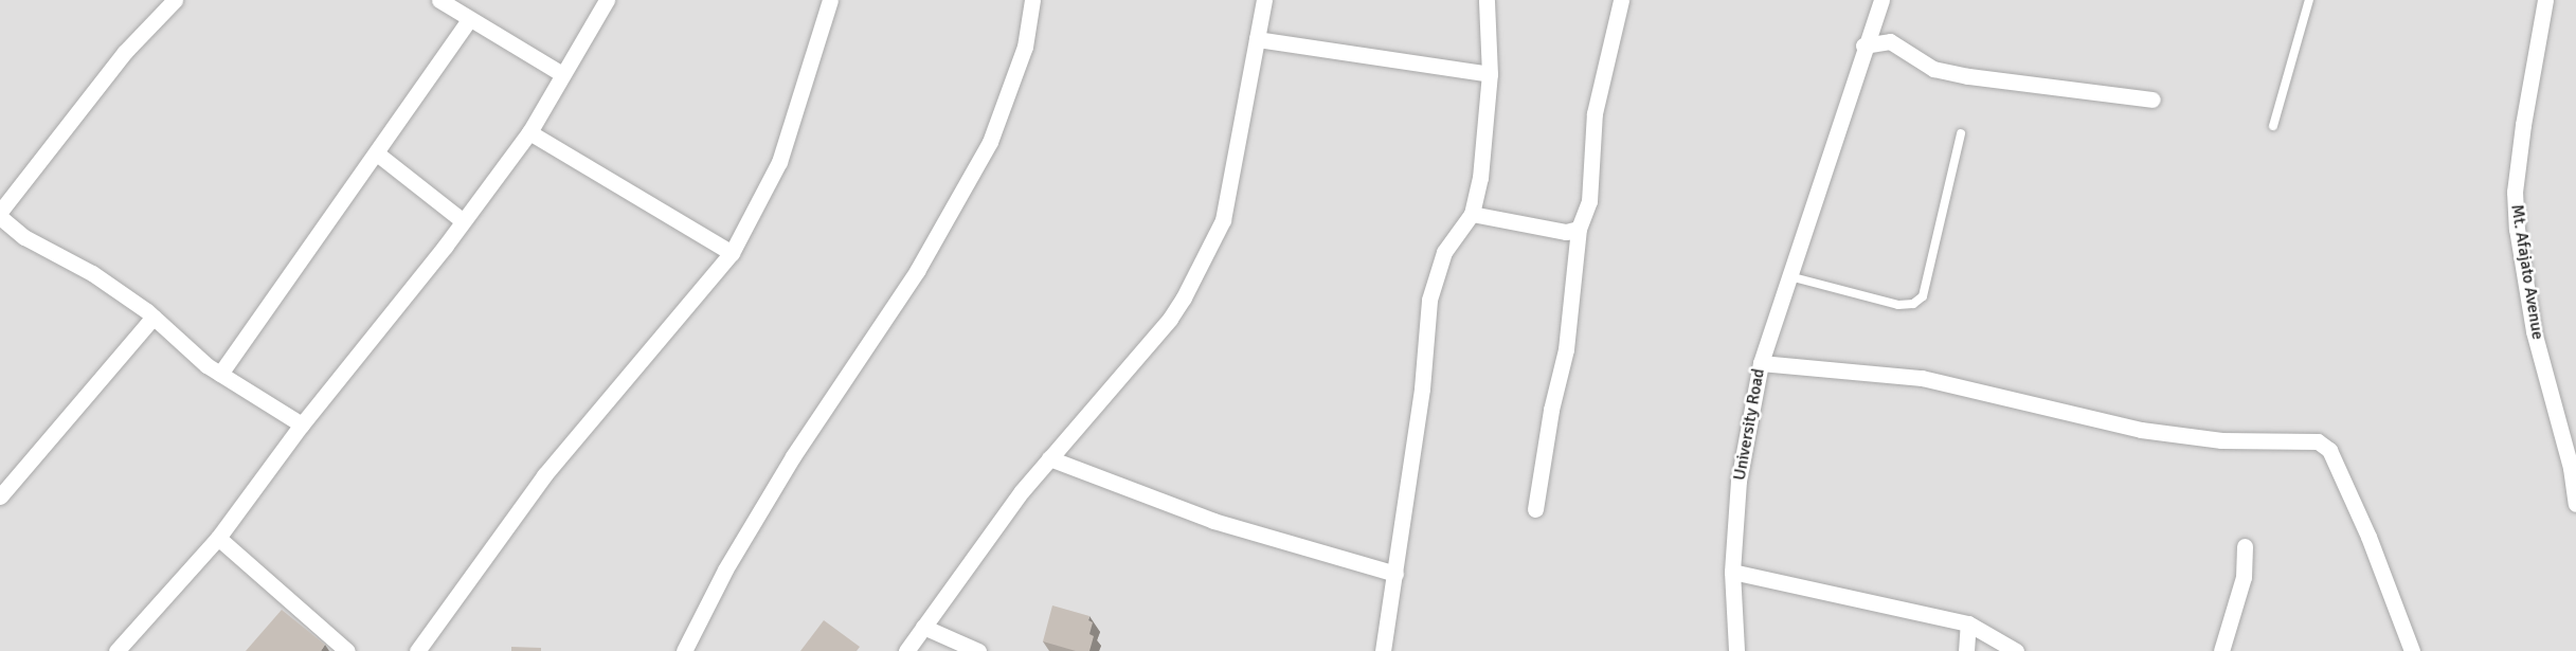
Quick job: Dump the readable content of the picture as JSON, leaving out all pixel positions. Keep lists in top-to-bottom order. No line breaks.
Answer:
{"streets":{"street":["Mt. Afajato Avenue","University Road"]}}
